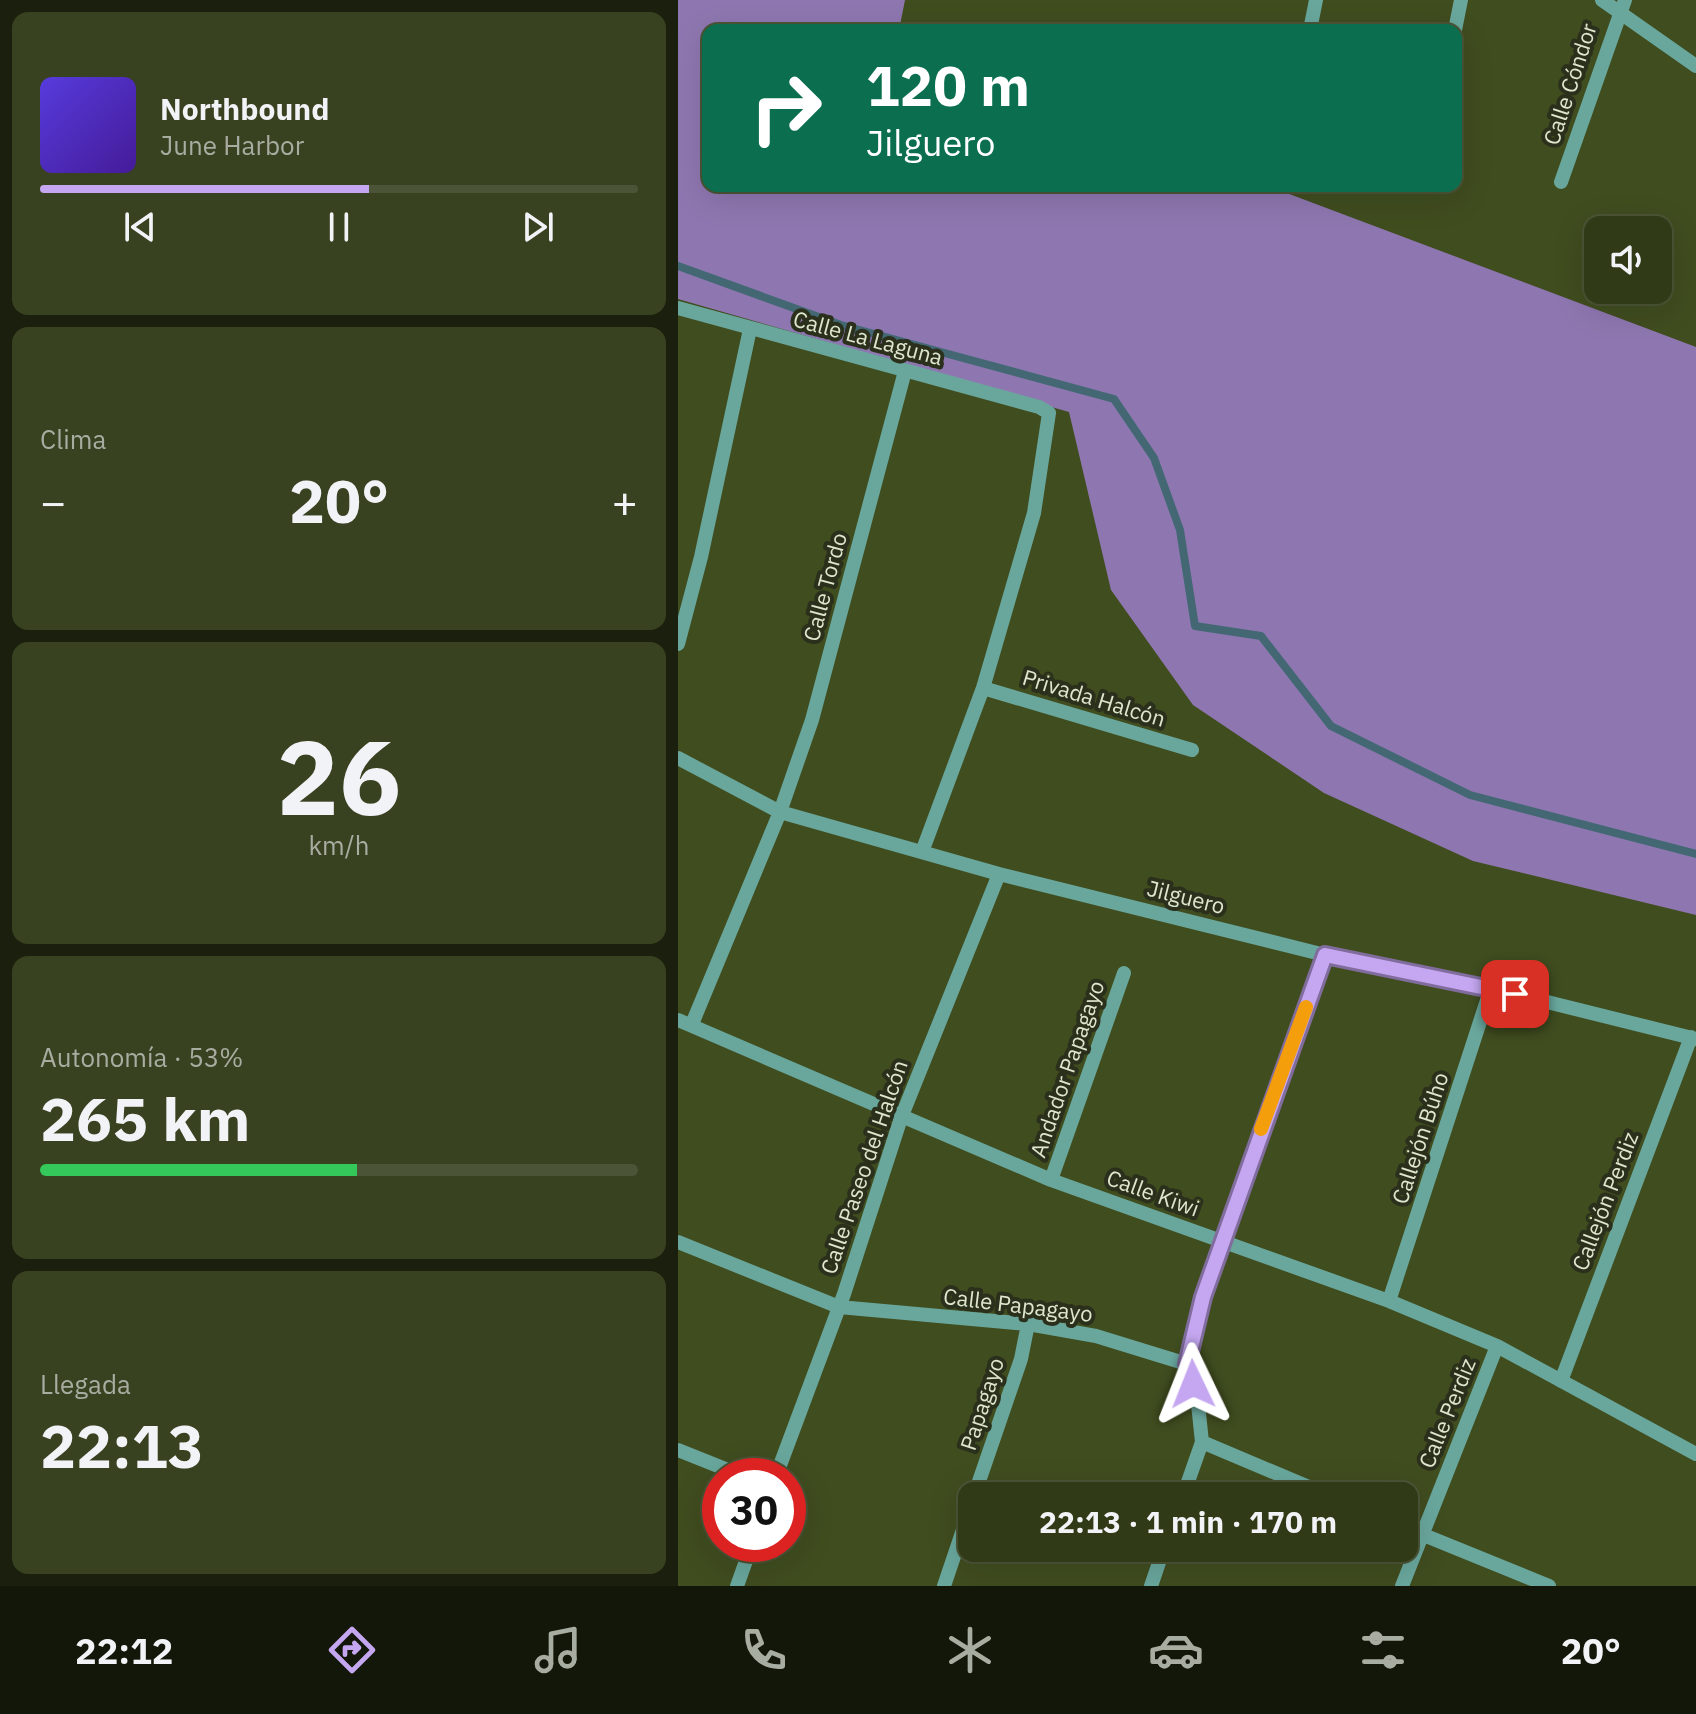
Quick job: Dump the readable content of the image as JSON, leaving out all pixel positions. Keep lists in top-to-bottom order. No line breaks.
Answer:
{"streets":{"street":["Calle Cóndor","Calle La Laguna","Calle Tordo","Privada Halcón","Jilguero","Andador Papagayo","Callejón Búho","Calle Paseo del Halcón","Calle Kiwi","Callejón Perdiz","Calle Papagayo","Papagayo","Calle Perdiz"]},"crossings":[["Calle La Laguna","Calle Tordo"],["Calle La Laguna","Privada Halcón"],["Calle Tordo","Jilguero"],["Calle Tordo","Calle Kiwi"],["Jilguero","Callejón Búho"],["Jilguero","Calle Paseo del Halcón"],["Jilguero","Callejón Perdiz"],["Andador Papagayo","Calle Kiwi"],["Callejón Búho","Calle Kiwi"],["Calle Paseo del Halcón","Calle Kiwi"],["Calle Paseo del Halcón","Calle Papagayo"],["Calle Kiwi","Callejón Perdiz"],["Calle Kiwi","Calle Perdiz"],["Calle Papagayo","Papagayo"]],"page":{"turn":["120 m","Jilguero"],"song":["Northbound","June Harbor"],"tile":["Clima",["26","km/h"],["Autonomía · 53%","265 km"],["Llegada","22:13"]],"heat":["−","20°","+"],"limit":"30","trip":"22:13 · 1 min · 170 m","tabs":["22:12","20°"]}}
